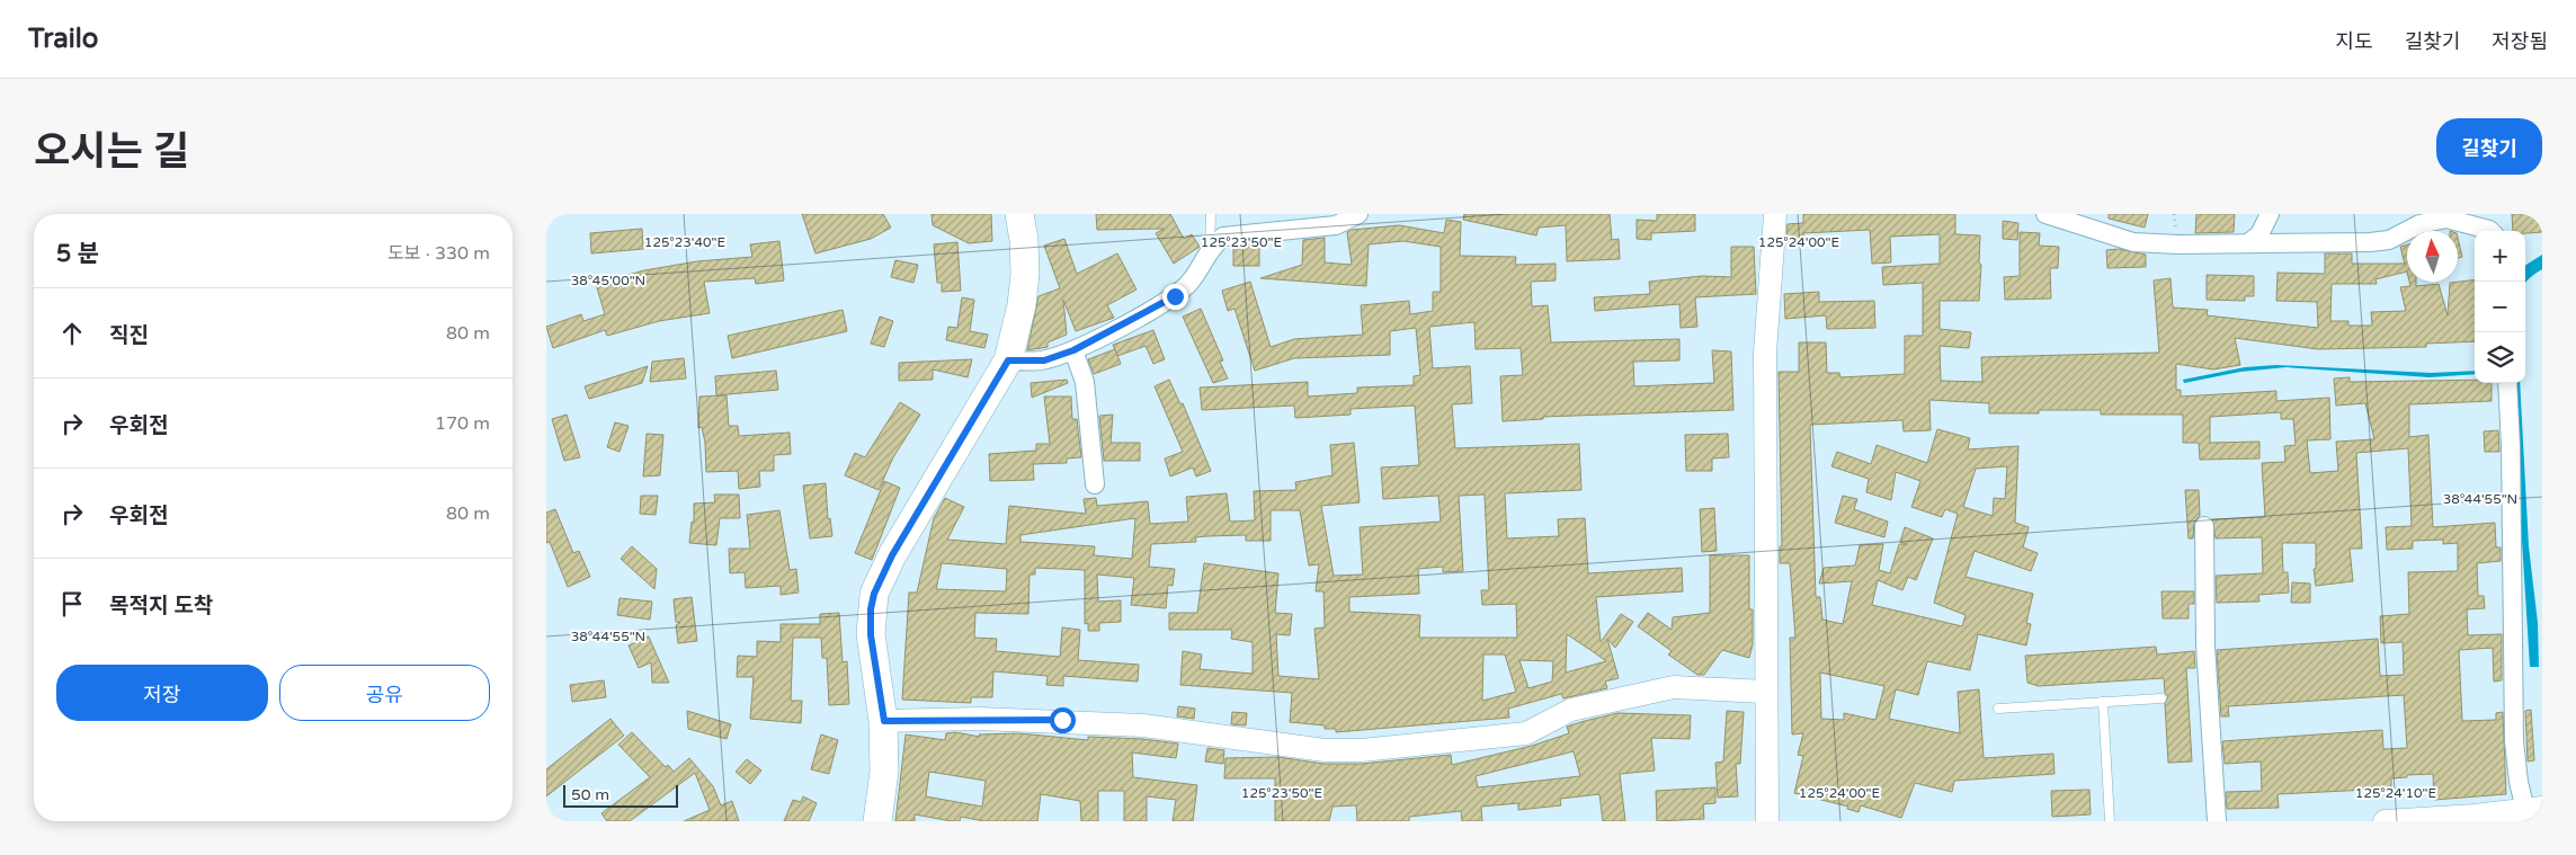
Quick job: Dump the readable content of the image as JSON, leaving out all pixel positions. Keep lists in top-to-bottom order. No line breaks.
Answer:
{"scale_bar":"50 m","north":"top","page":{"header":"Trailo","nav":["지도","길찾기","저장됨"],"title":"오시는 길","buttons":["길찾기",["저장","공유"]],"heading":["5 분","도보 · 330 m"],"map_buttons":["+","−"],"list":[["직진","80 m"],["우회전","170 m"],["우회전","80 m"],"목적지 도착"],"scale":"50 m"},"coordinates":["125°23'40\"E","125°23'50\"E","125°24'00\"E","38°45'00\"N","38°44'55\"N","125°24'10\"E"]}
